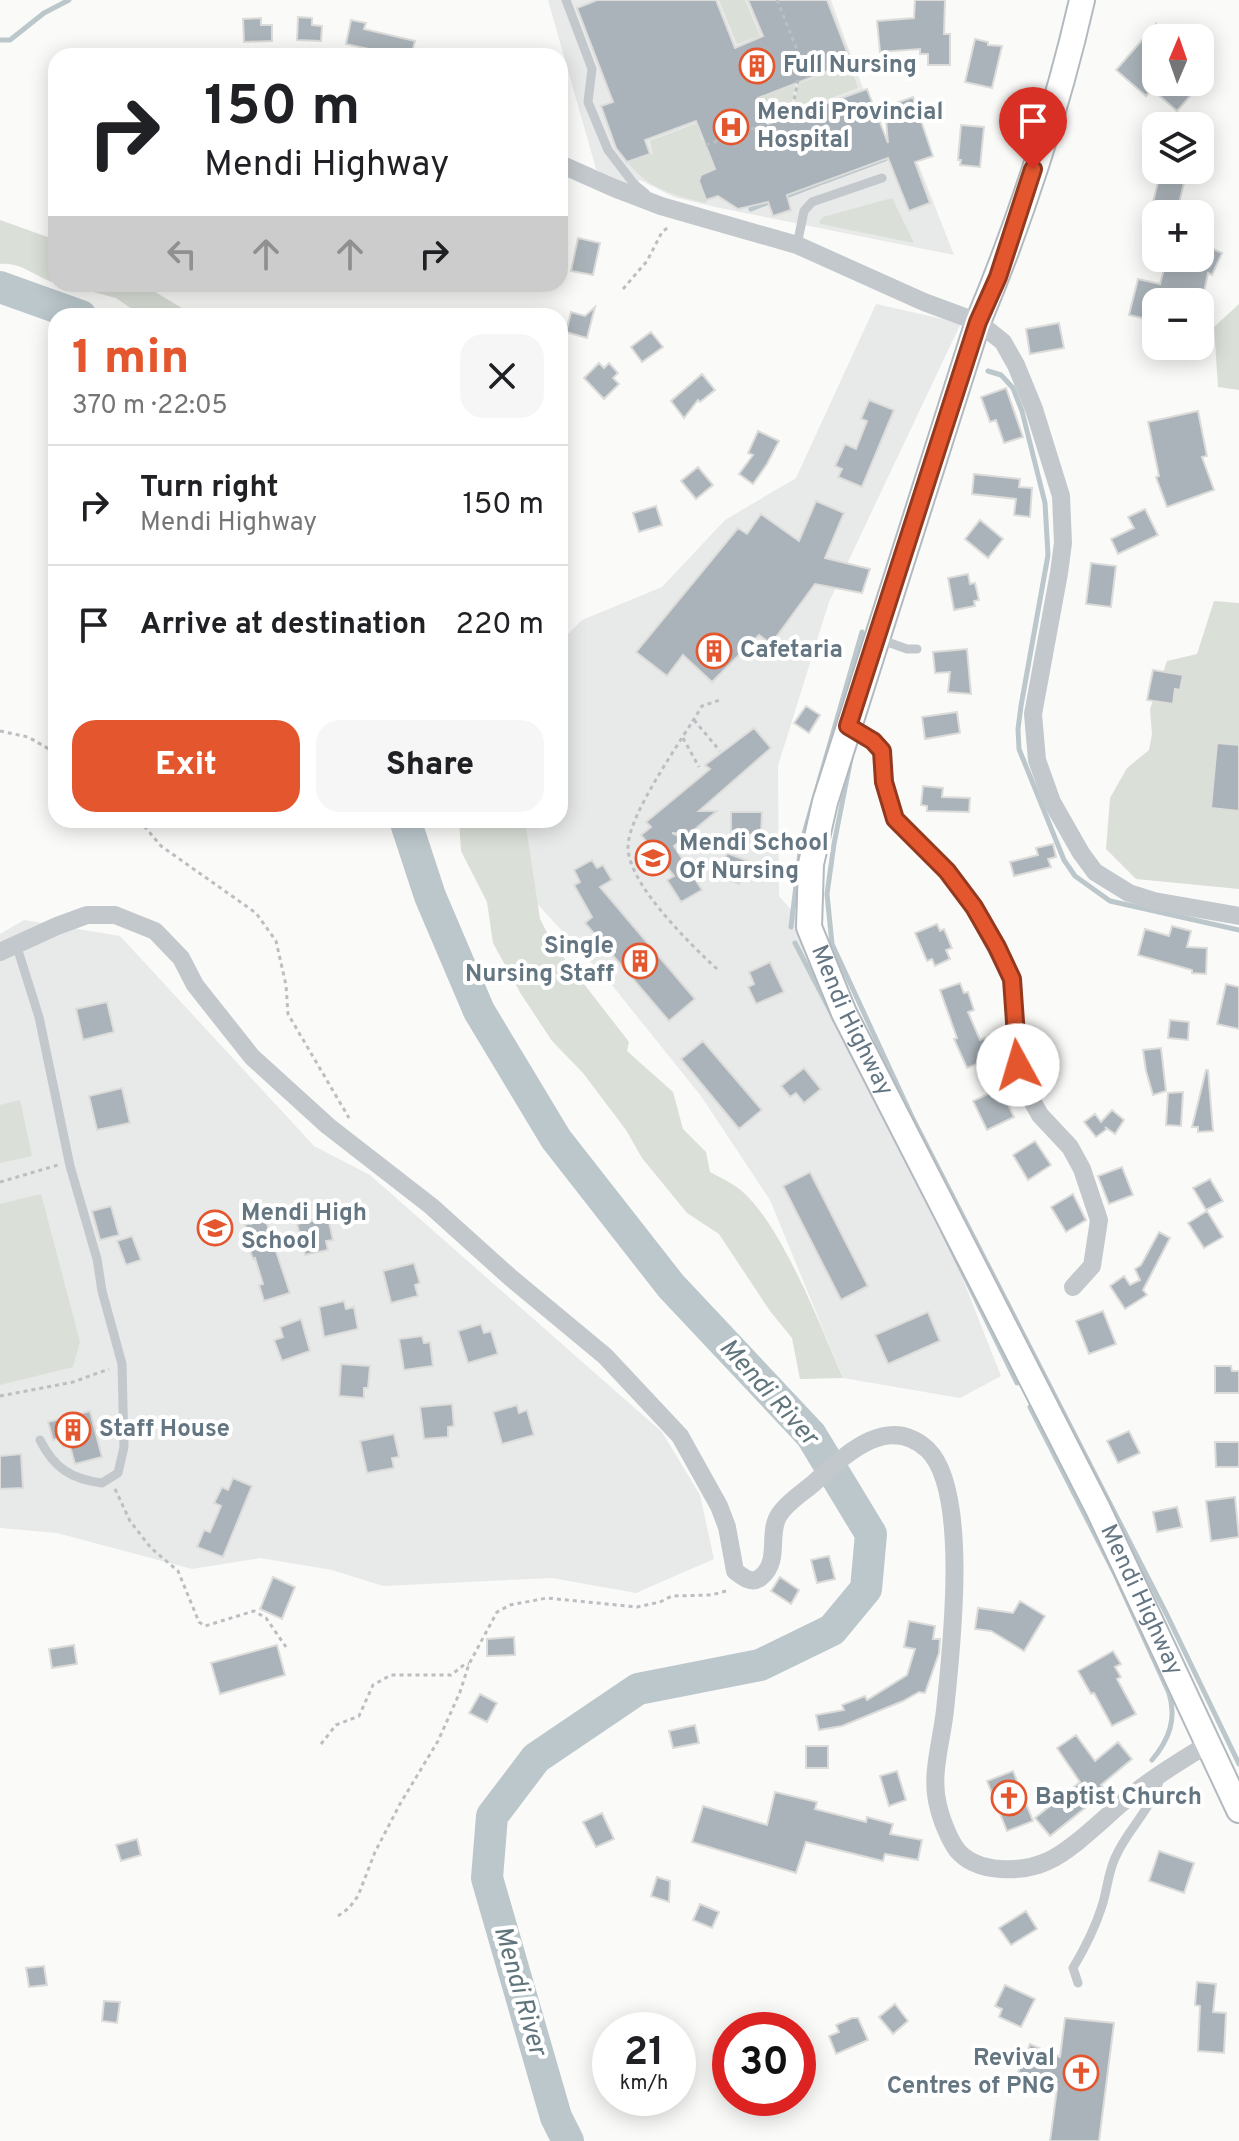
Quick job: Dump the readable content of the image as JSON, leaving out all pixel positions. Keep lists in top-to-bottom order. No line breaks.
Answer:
{"streets":{"main road":["Mendi Highway"]},"water":["Mendi River"],"places":{"building":["Full Nursing","Cafetaria","Single Nursing Staff","Staff House"],"hospital":["Mendi Provincial Hospital"],"school or university":["Mendi School Of Nursing","Mendi High School"],"church":["Baptist Church","Revival Centres of PNG"]},"north":"top","page":{"map_buttons":["+","−"],"turn":["150 m","Mendi Highway"],"heading":["1 min","370 m · 22:05"],"list":[{"name":"Turn right","note":"Mendi Highway","value":"150 m"},{"name":"Arrive at destination","value":"220 m"}],"buttons":["Exit","Share"],"speed":"21 km/h","limit":"30"}}
